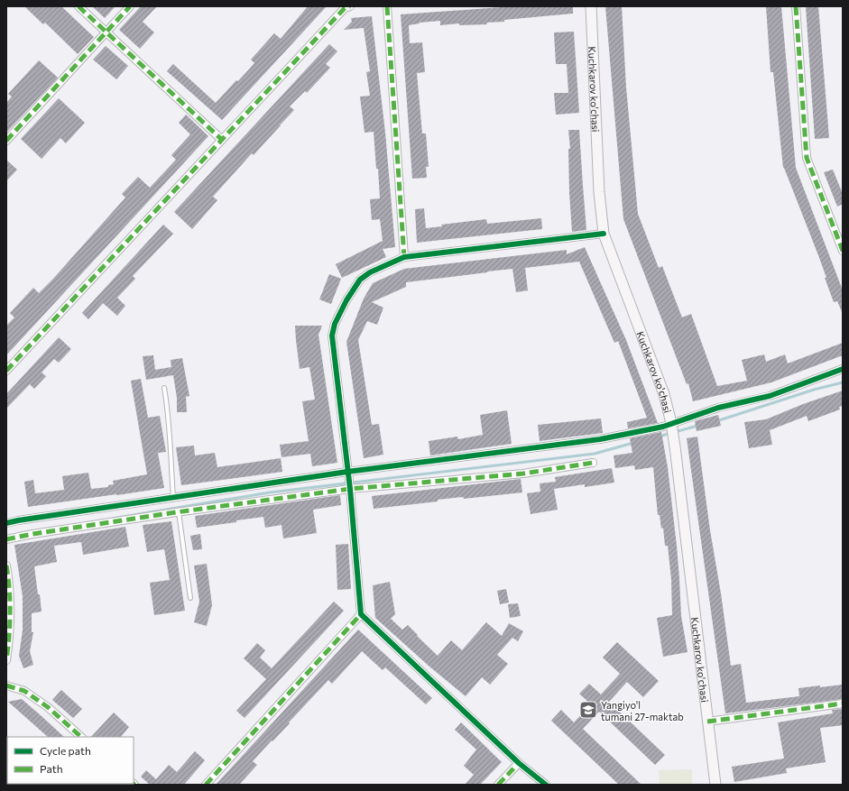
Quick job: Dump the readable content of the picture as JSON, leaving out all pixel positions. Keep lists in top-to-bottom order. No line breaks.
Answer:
{"streets":{"main road":["Kuchkarov ko'chasi"]},"places":{"school or university":["Yangiyo'l tumani 27-maktab"]},"legend":["Cycle path","Path"]}
